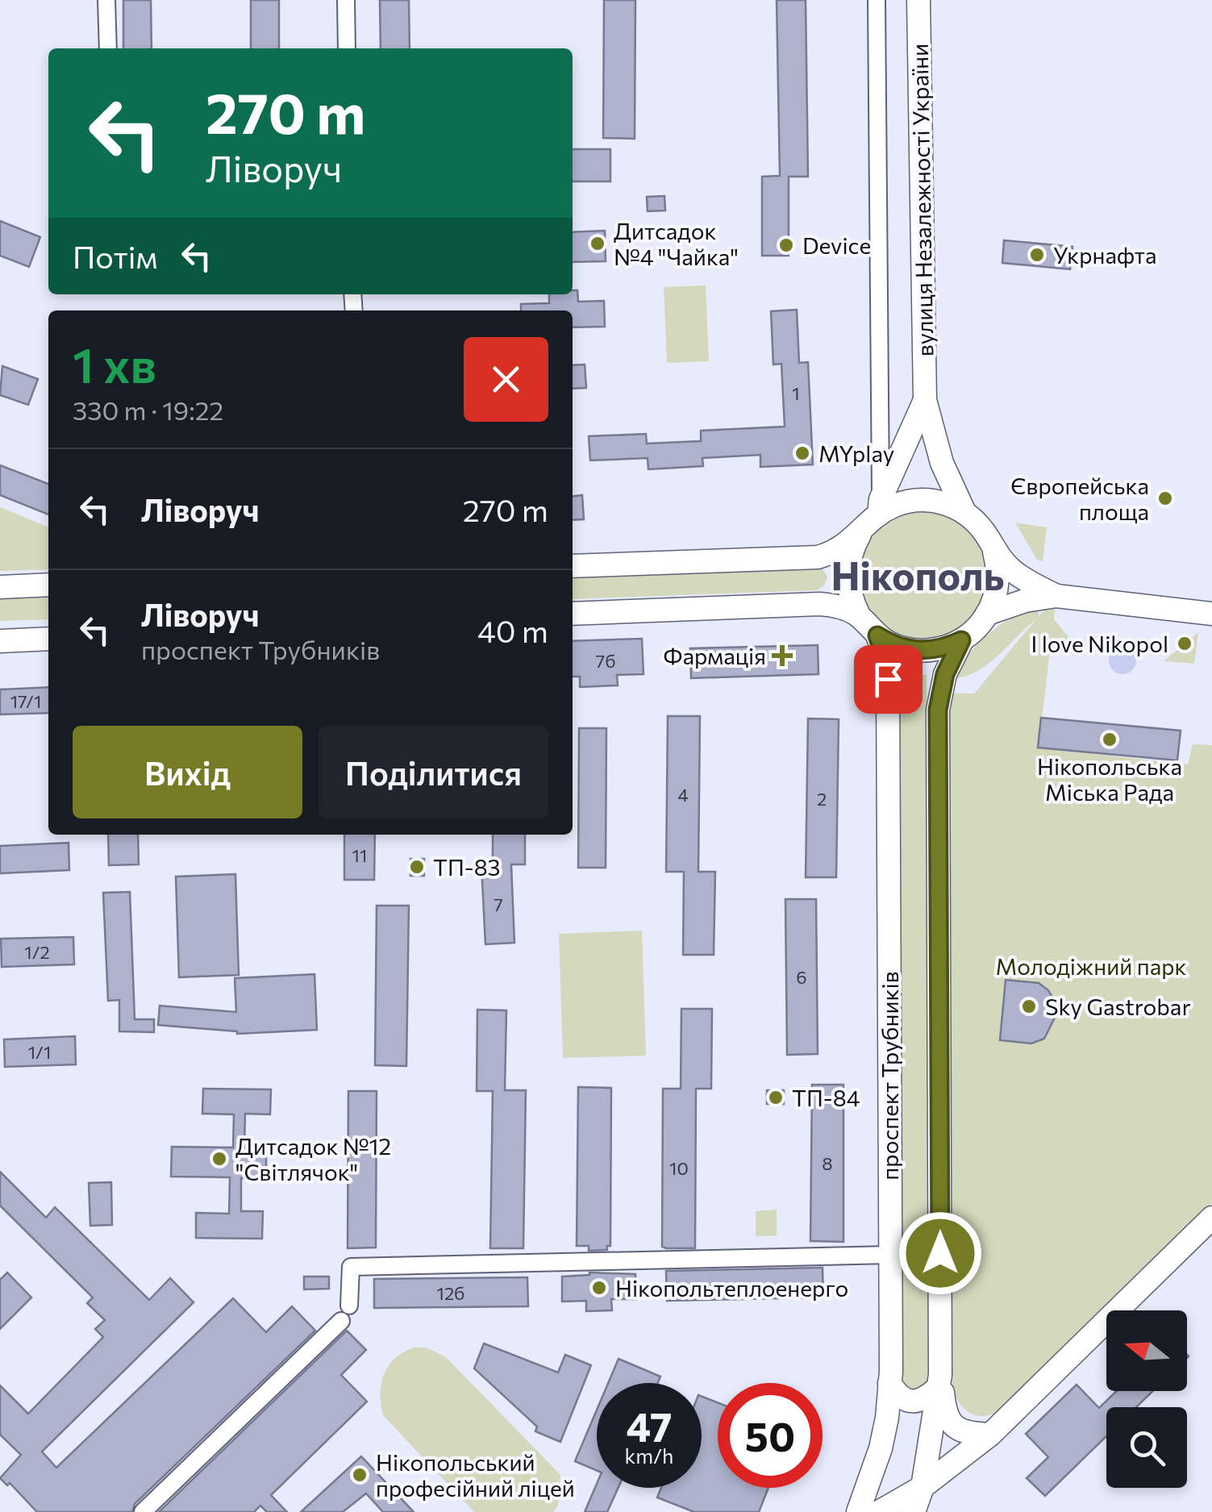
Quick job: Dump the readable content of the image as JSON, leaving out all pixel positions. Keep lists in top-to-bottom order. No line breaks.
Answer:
{"streets":{"main road":["вулиця Незалежності України","проспект Трубників"]},"districts":["Нікополь"],"parks":["Молодіжний парк"],"places":{"other":["Дитсадок №4 \"Чайка\"","Device","Укрнафта","MYplay","Європейська площа","I love Nikopol","Нiкопольська Міська Рада","ТП-83","Sky Gastrobar","ТП-84","Дитсадок №12 \"Світлячок\"","Нікопольтеплоенерго","Нікопольський професійний ліцей"],"health":["Фармація"]},"house_numbers":["1","7б","17/1","4","2","11","7","1/2","6","1/1","8","10","12б"],"north":"left","page":{"turn":["270 m","Ліворуч"],"then":"Потім","heading":["1 хв","330 m · 19:22"],"list":[{"name":"Ліворуч","value":"270 m"},{"name":"Ліворуч","note":"проспект Трубників","value":"40 m"}],"buttons":["Вихід","Поділитися"],"speed":"47 km/h","limit":"50"}}
